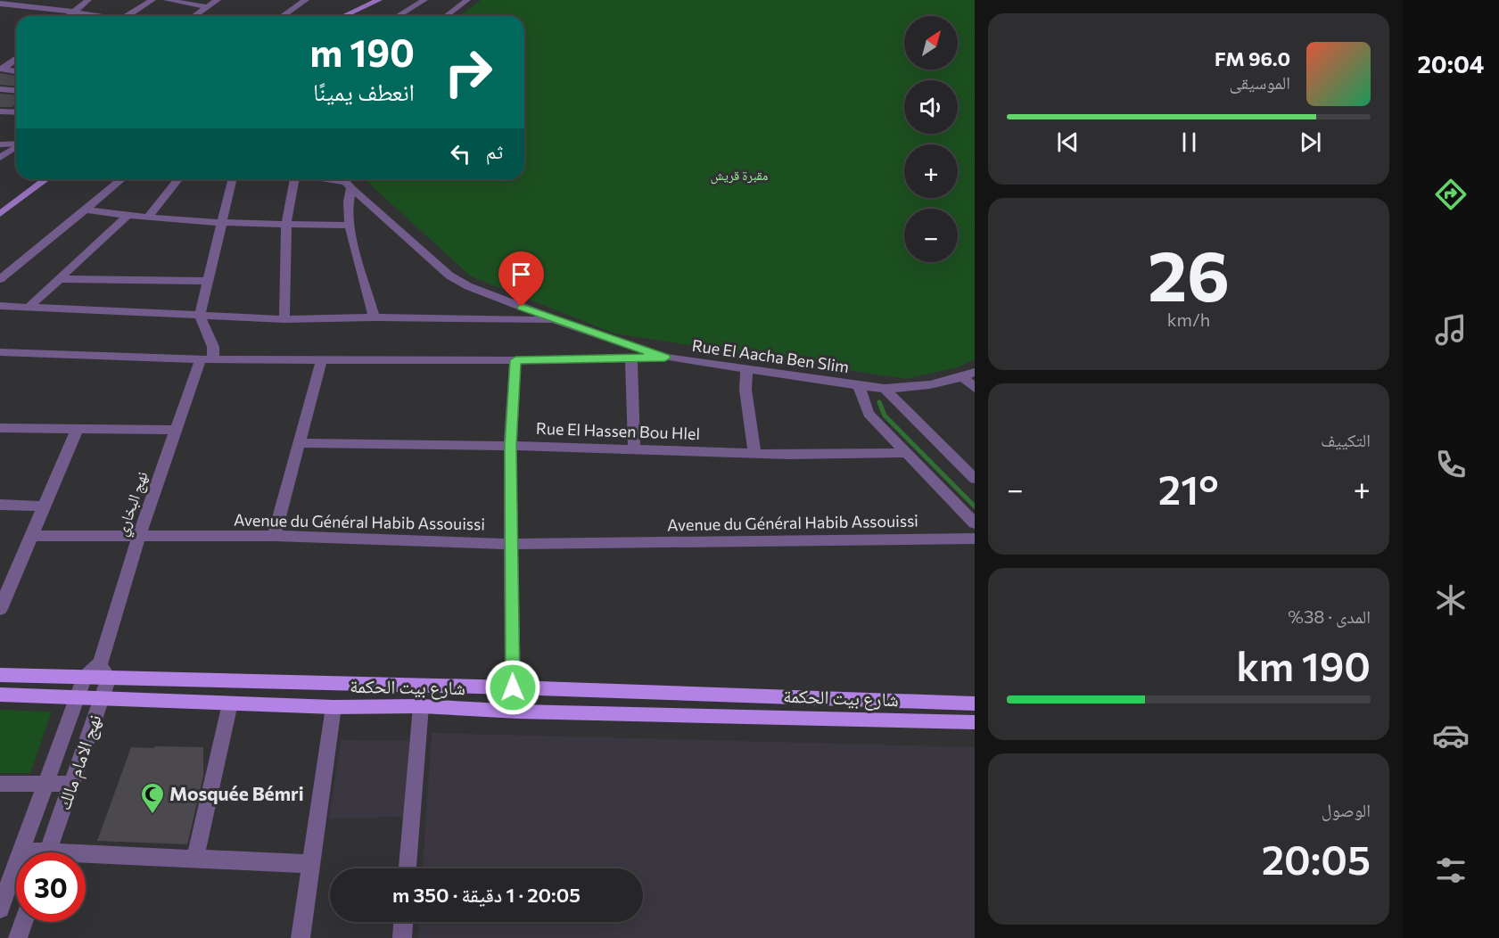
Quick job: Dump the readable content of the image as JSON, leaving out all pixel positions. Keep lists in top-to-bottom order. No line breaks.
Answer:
{"streets":{"main road":["شارع بيت الحكمة"],"street":["Rue El Aacha Ben Slim","Rue El Hassen Bou Hlel","نهج البخاري","Avenue du Général Habib Assouissi","نهج الامام مالك"]},"crossings":[["نهج البخاري","Avenue du Général Habib Assouissi"],["شارع بيت الحكمة","نهج الامام مالك"]],"parks":["مقبرة قريش"],"places":{"mosque":["Mosquée Bémri"]},"north":"top right","page":{"tabs":"20:04","map_buttons":["+","−"],"turn":["190 m","انعطف يمينًا"],"song":["96.0 FM","الموسيقى"],"then":"ثم","tile":[["26","km/h"],"التكييف",["المدى · 38%","190 km"],["الوصول","20:05"]],"heat":["−","21°","+"],"limit":"30","trip":"20:05 · 1 دقيقة · 350 m"}}
